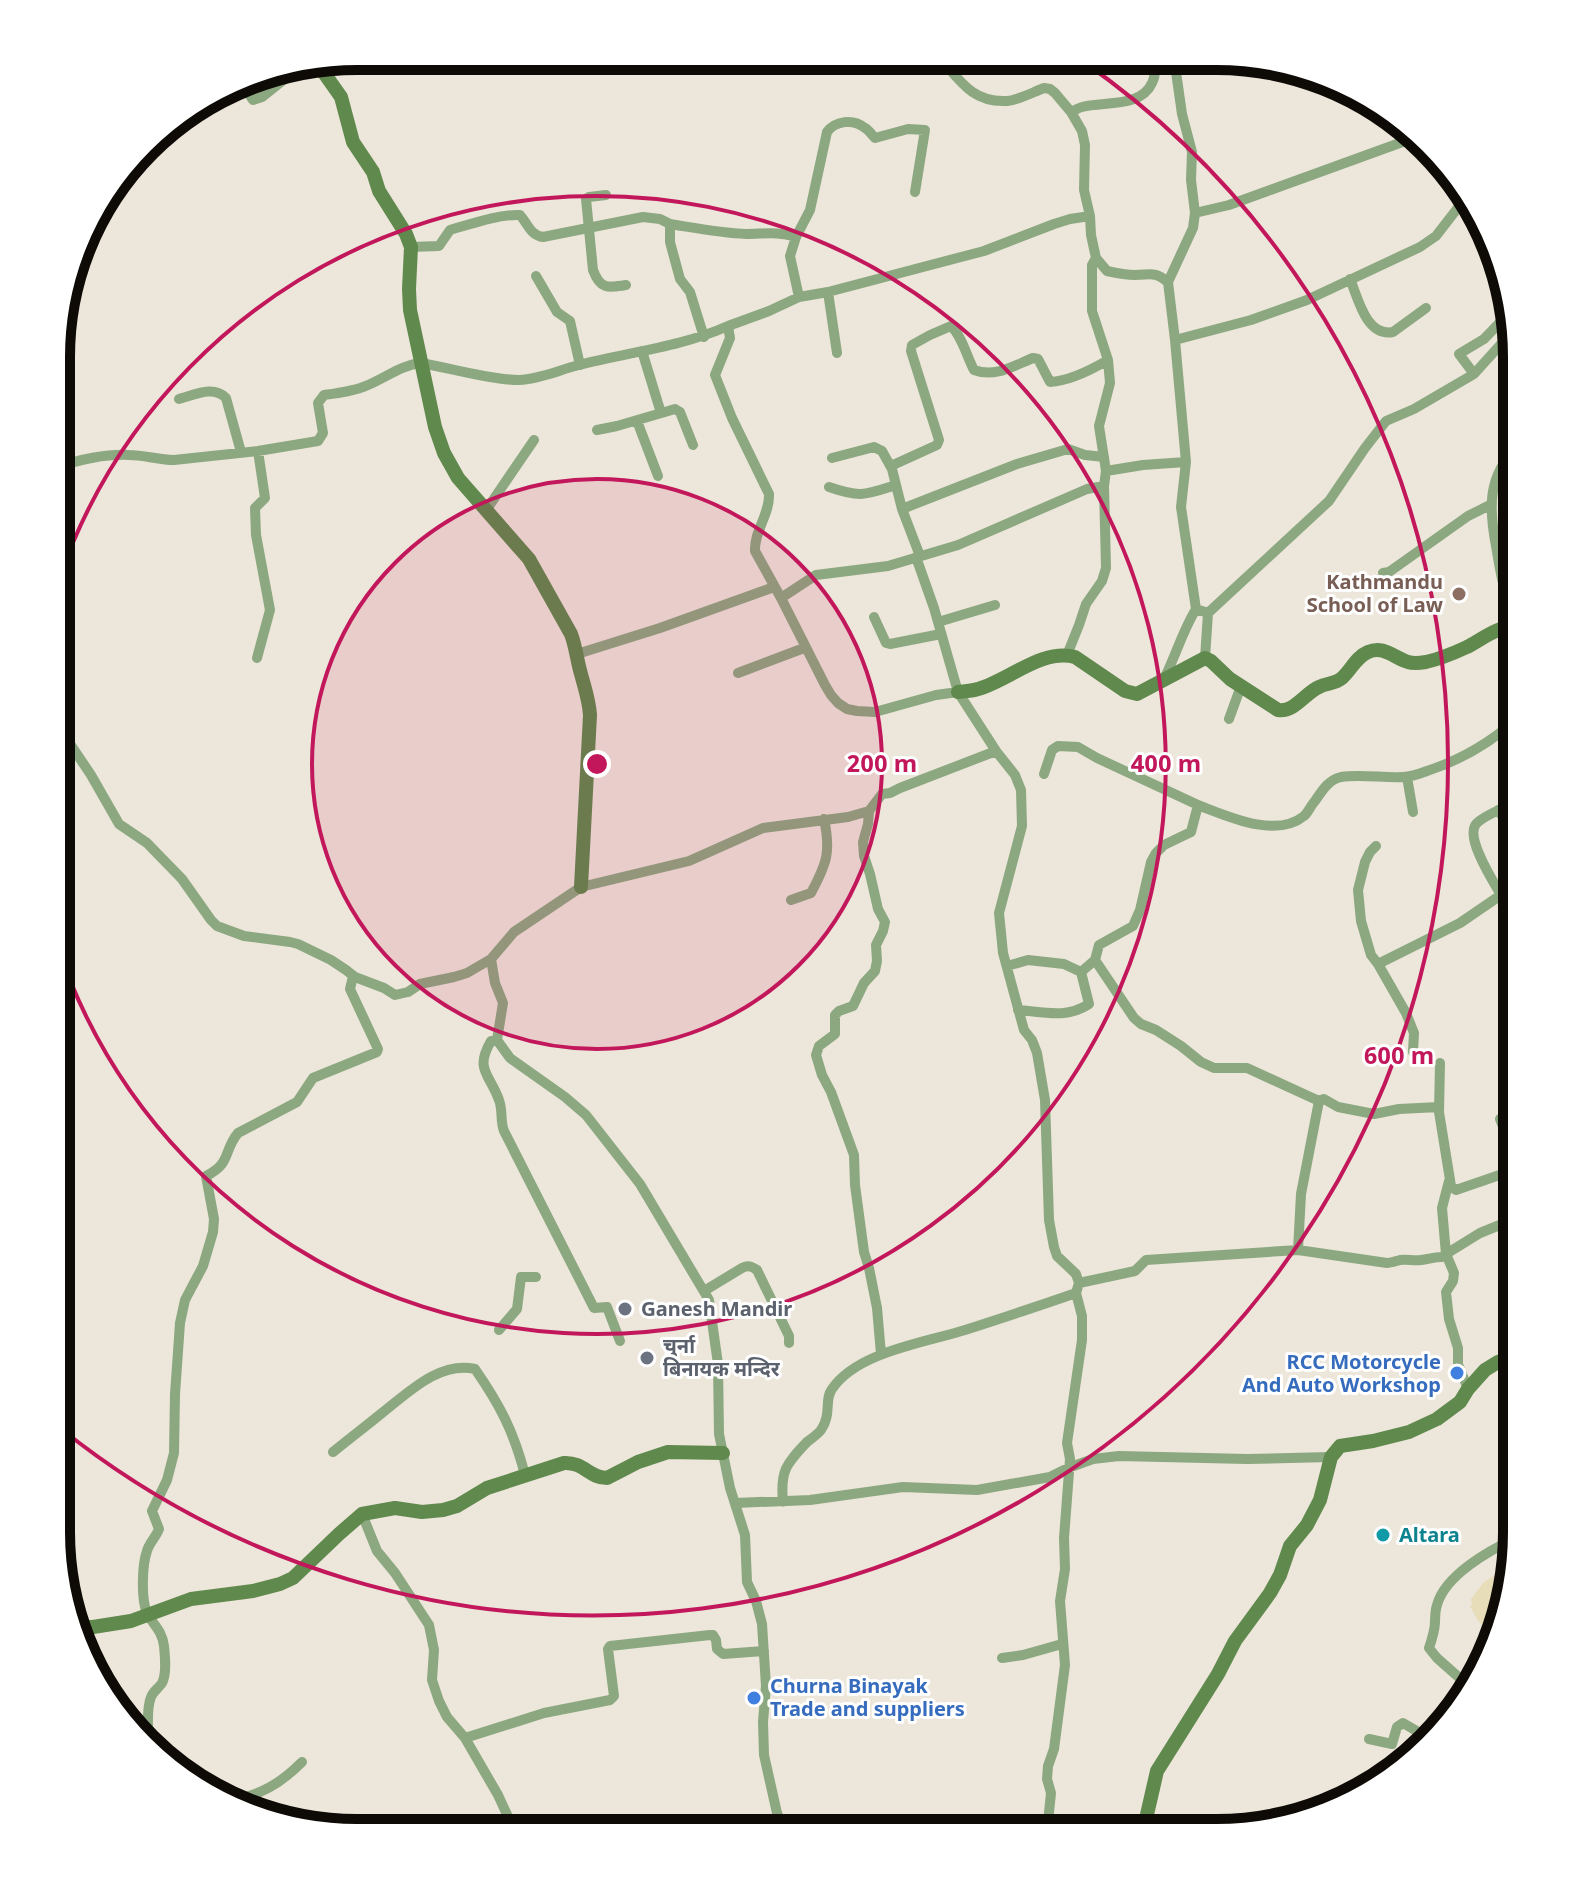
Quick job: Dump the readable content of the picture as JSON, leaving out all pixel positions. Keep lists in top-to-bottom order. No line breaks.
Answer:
{"places":["Kathmandu School of Law","Ganesh Mandir","चुर्ना बिनायक मन्दिर","RCC Motorcycle And Auto Workshop","Altara","Churna Binayak Trade and suppliers"],"rings":["200 m","400 m","600 m"]}
